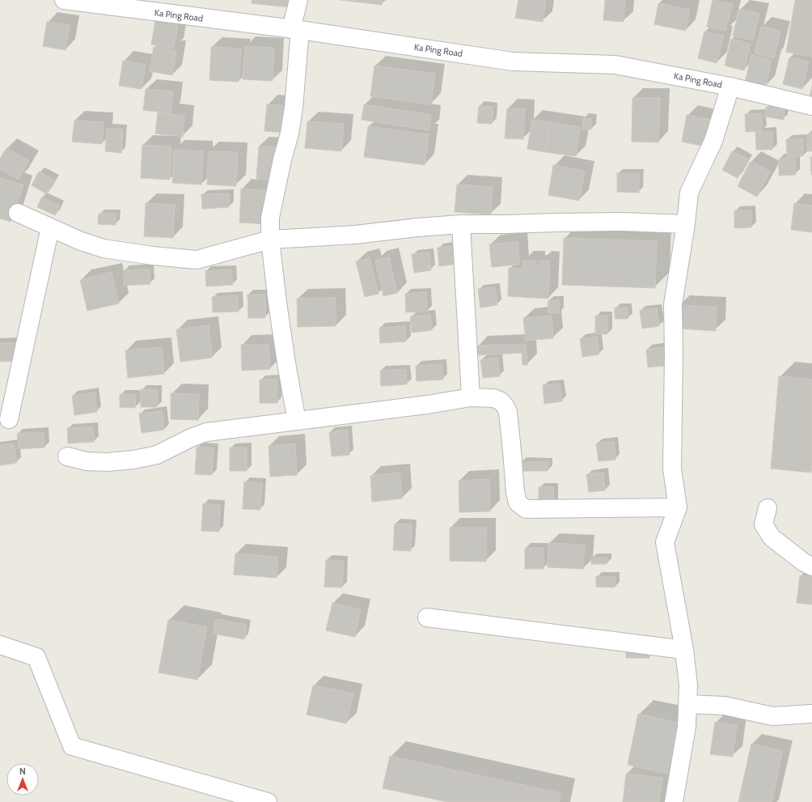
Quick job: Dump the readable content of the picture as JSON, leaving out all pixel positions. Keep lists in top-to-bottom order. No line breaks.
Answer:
{"streets":{"street":["Ka Ping Road"]},"north":"top"}
